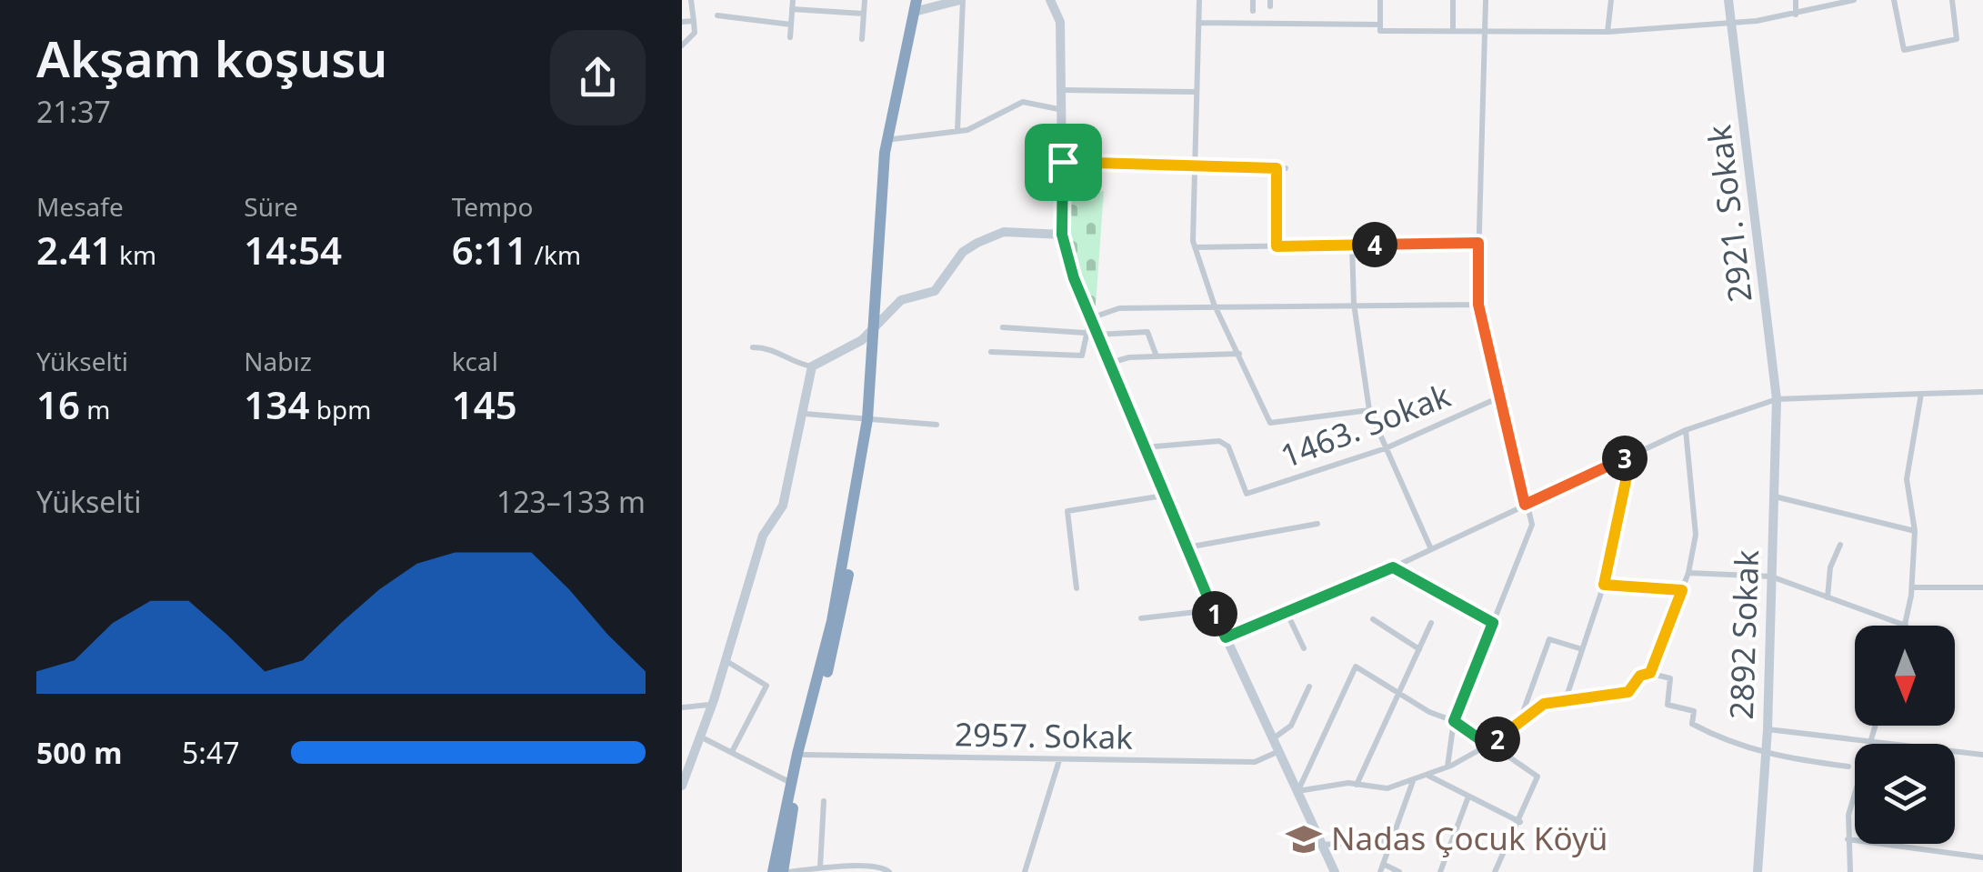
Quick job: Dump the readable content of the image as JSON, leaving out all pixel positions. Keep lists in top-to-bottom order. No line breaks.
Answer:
{"streets":{"street":["2921. Sokak","1463. Sokak","2892 Sokak","2957. Sokak"]},"crossings":[["2921. Sokak","2892 Sokak"]],"places":{"school or university":["Nadas Çocuk Köyü"]},"north":"bottom","page":{"heading":["Akşam koşusu","21:37"],"stats":[["Mesafe","2.41 km"],["Süre","14:54"],["Tempo","6:11 /km"],["Yükselti","16 m"],["Nabız","134 bpm"],["kcal","145"]],"pins":["4","3","1","2"],"chart":["Yükselti","123–133 m"],"list":[{"name":"500 m","note":"5:47"}]}}
